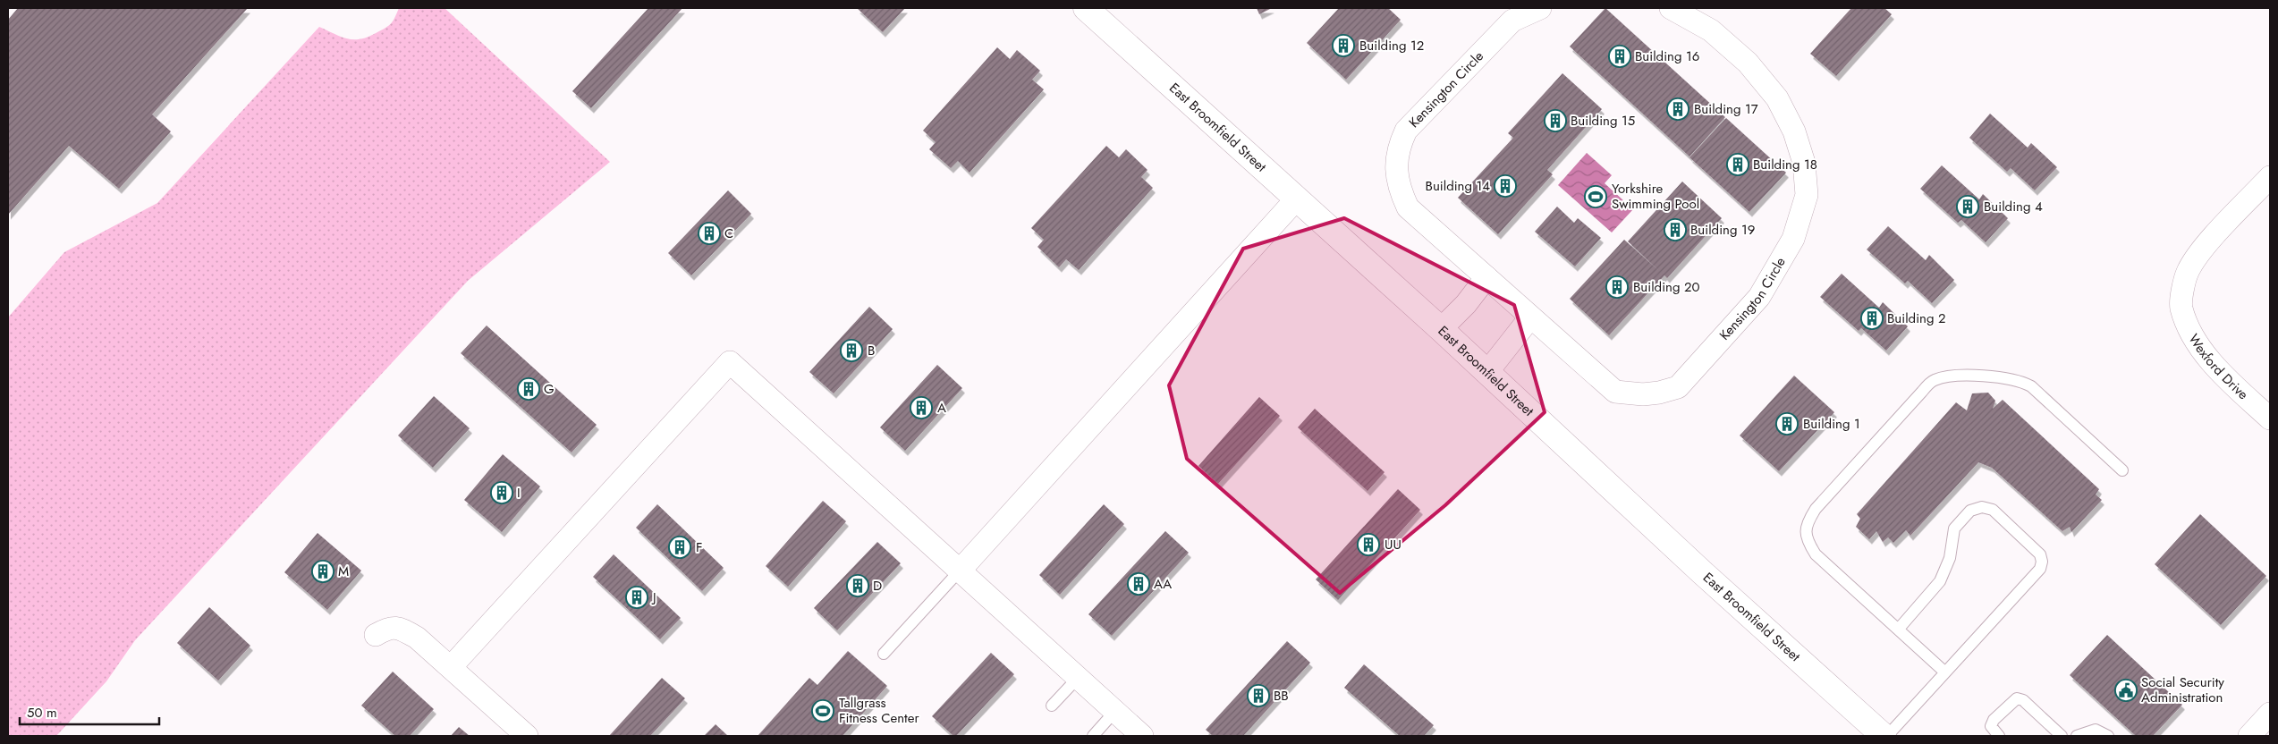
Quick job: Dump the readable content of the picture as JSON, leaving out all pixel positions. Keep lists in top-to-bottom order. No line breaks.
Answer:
{"streets":{"main road":["East Broomfield Street"],"street":["Kensington Circle","Wexford Drive"]},"places":{"building":["Building 12","Building 16","Building 17","Building 15","Building 18","Building 14","Building 4","Building 19","C","Building 20","Building 2","B","G","A","Building 1","I","UU","F","M","AA","D","J","BB"],"sports":["Yorkshire Swimming Pool","Tallgrass Fitness Center"],"public building":["Social Security Administration"]},"scale_bar":"50 m"}
